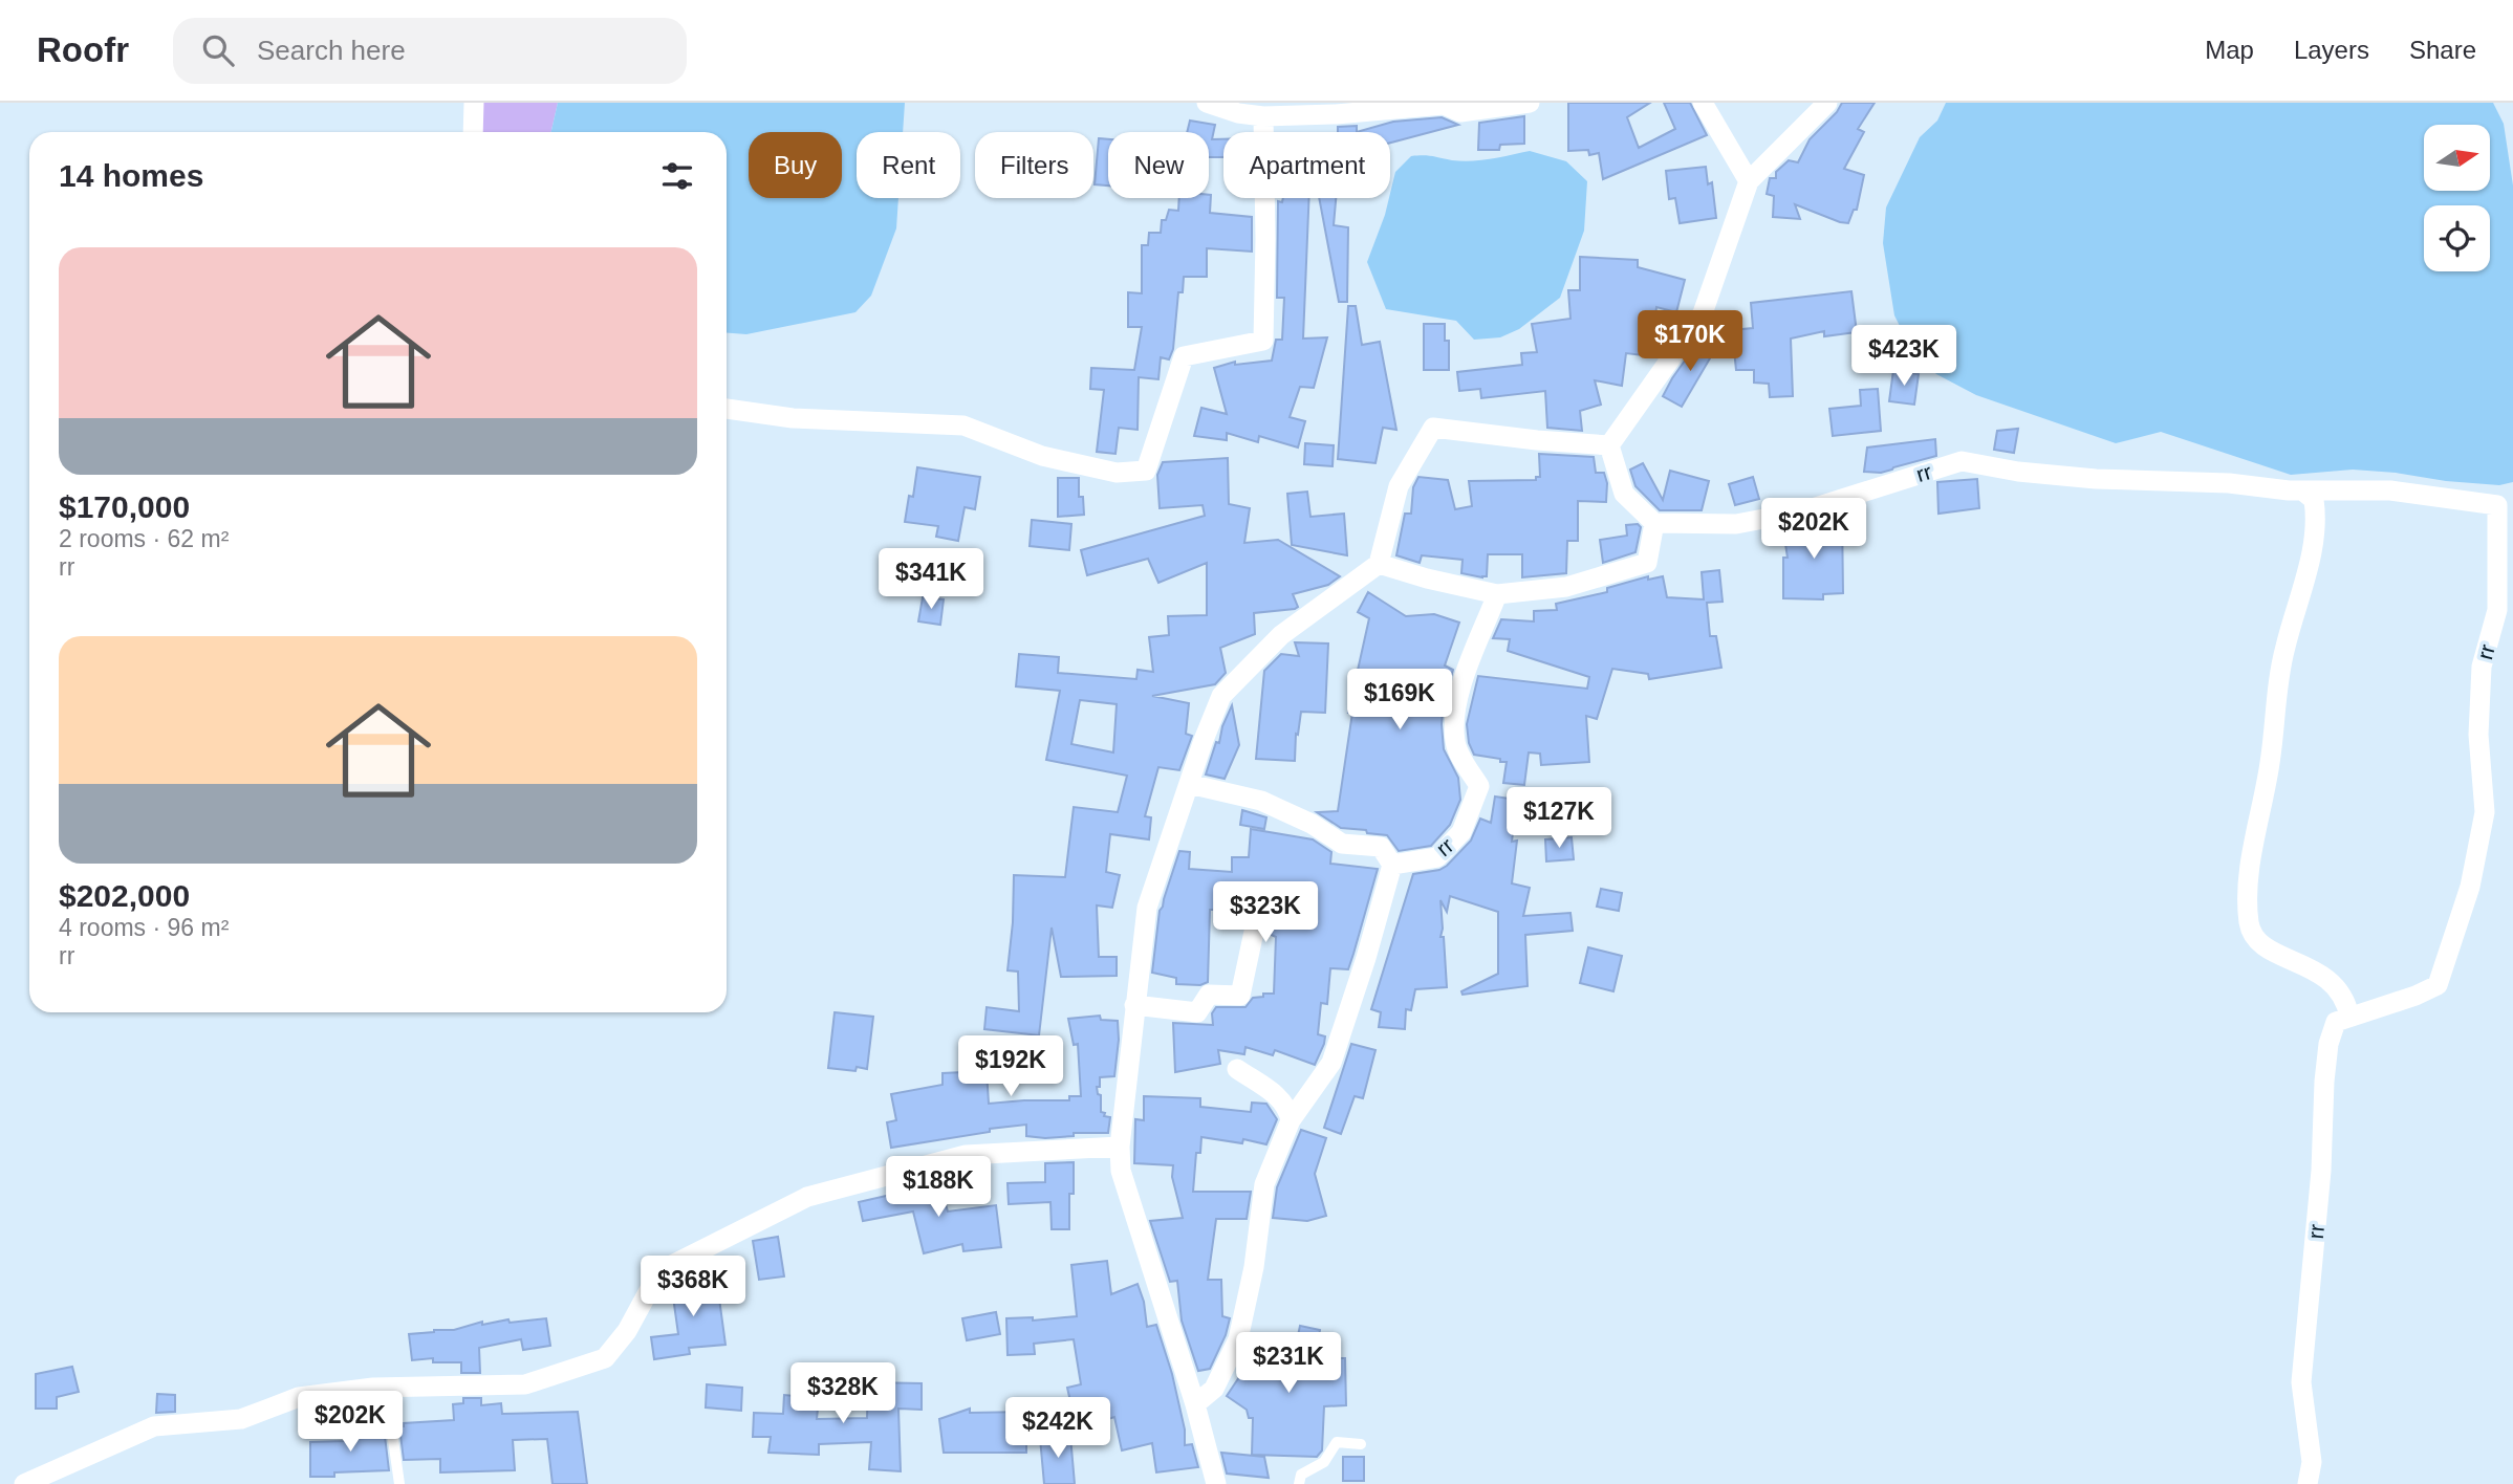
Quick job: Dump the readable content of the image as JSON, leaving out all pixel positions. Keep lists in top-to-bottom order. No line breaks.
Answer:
{"streets":{"street":["rr"]},"north":"right","page":{"header":"Roofr","search":"Search here","nav":["Map","Layers","Share"],"chip":["Buy","Rent","Filters","New","Apartment"],"heading":"14 homes","list":[{"name":"$170,000","note":"2 rooms · 62 m² · rr"},{"name":"$202,000","note":"4 rooms · 96 m² · rr"}],"price":["$170K","$423K","$202K","$341K","$169K","$127K","$323K","$192K","$188K","$368K","$231K","$328K","$202K","$242K"]}}
